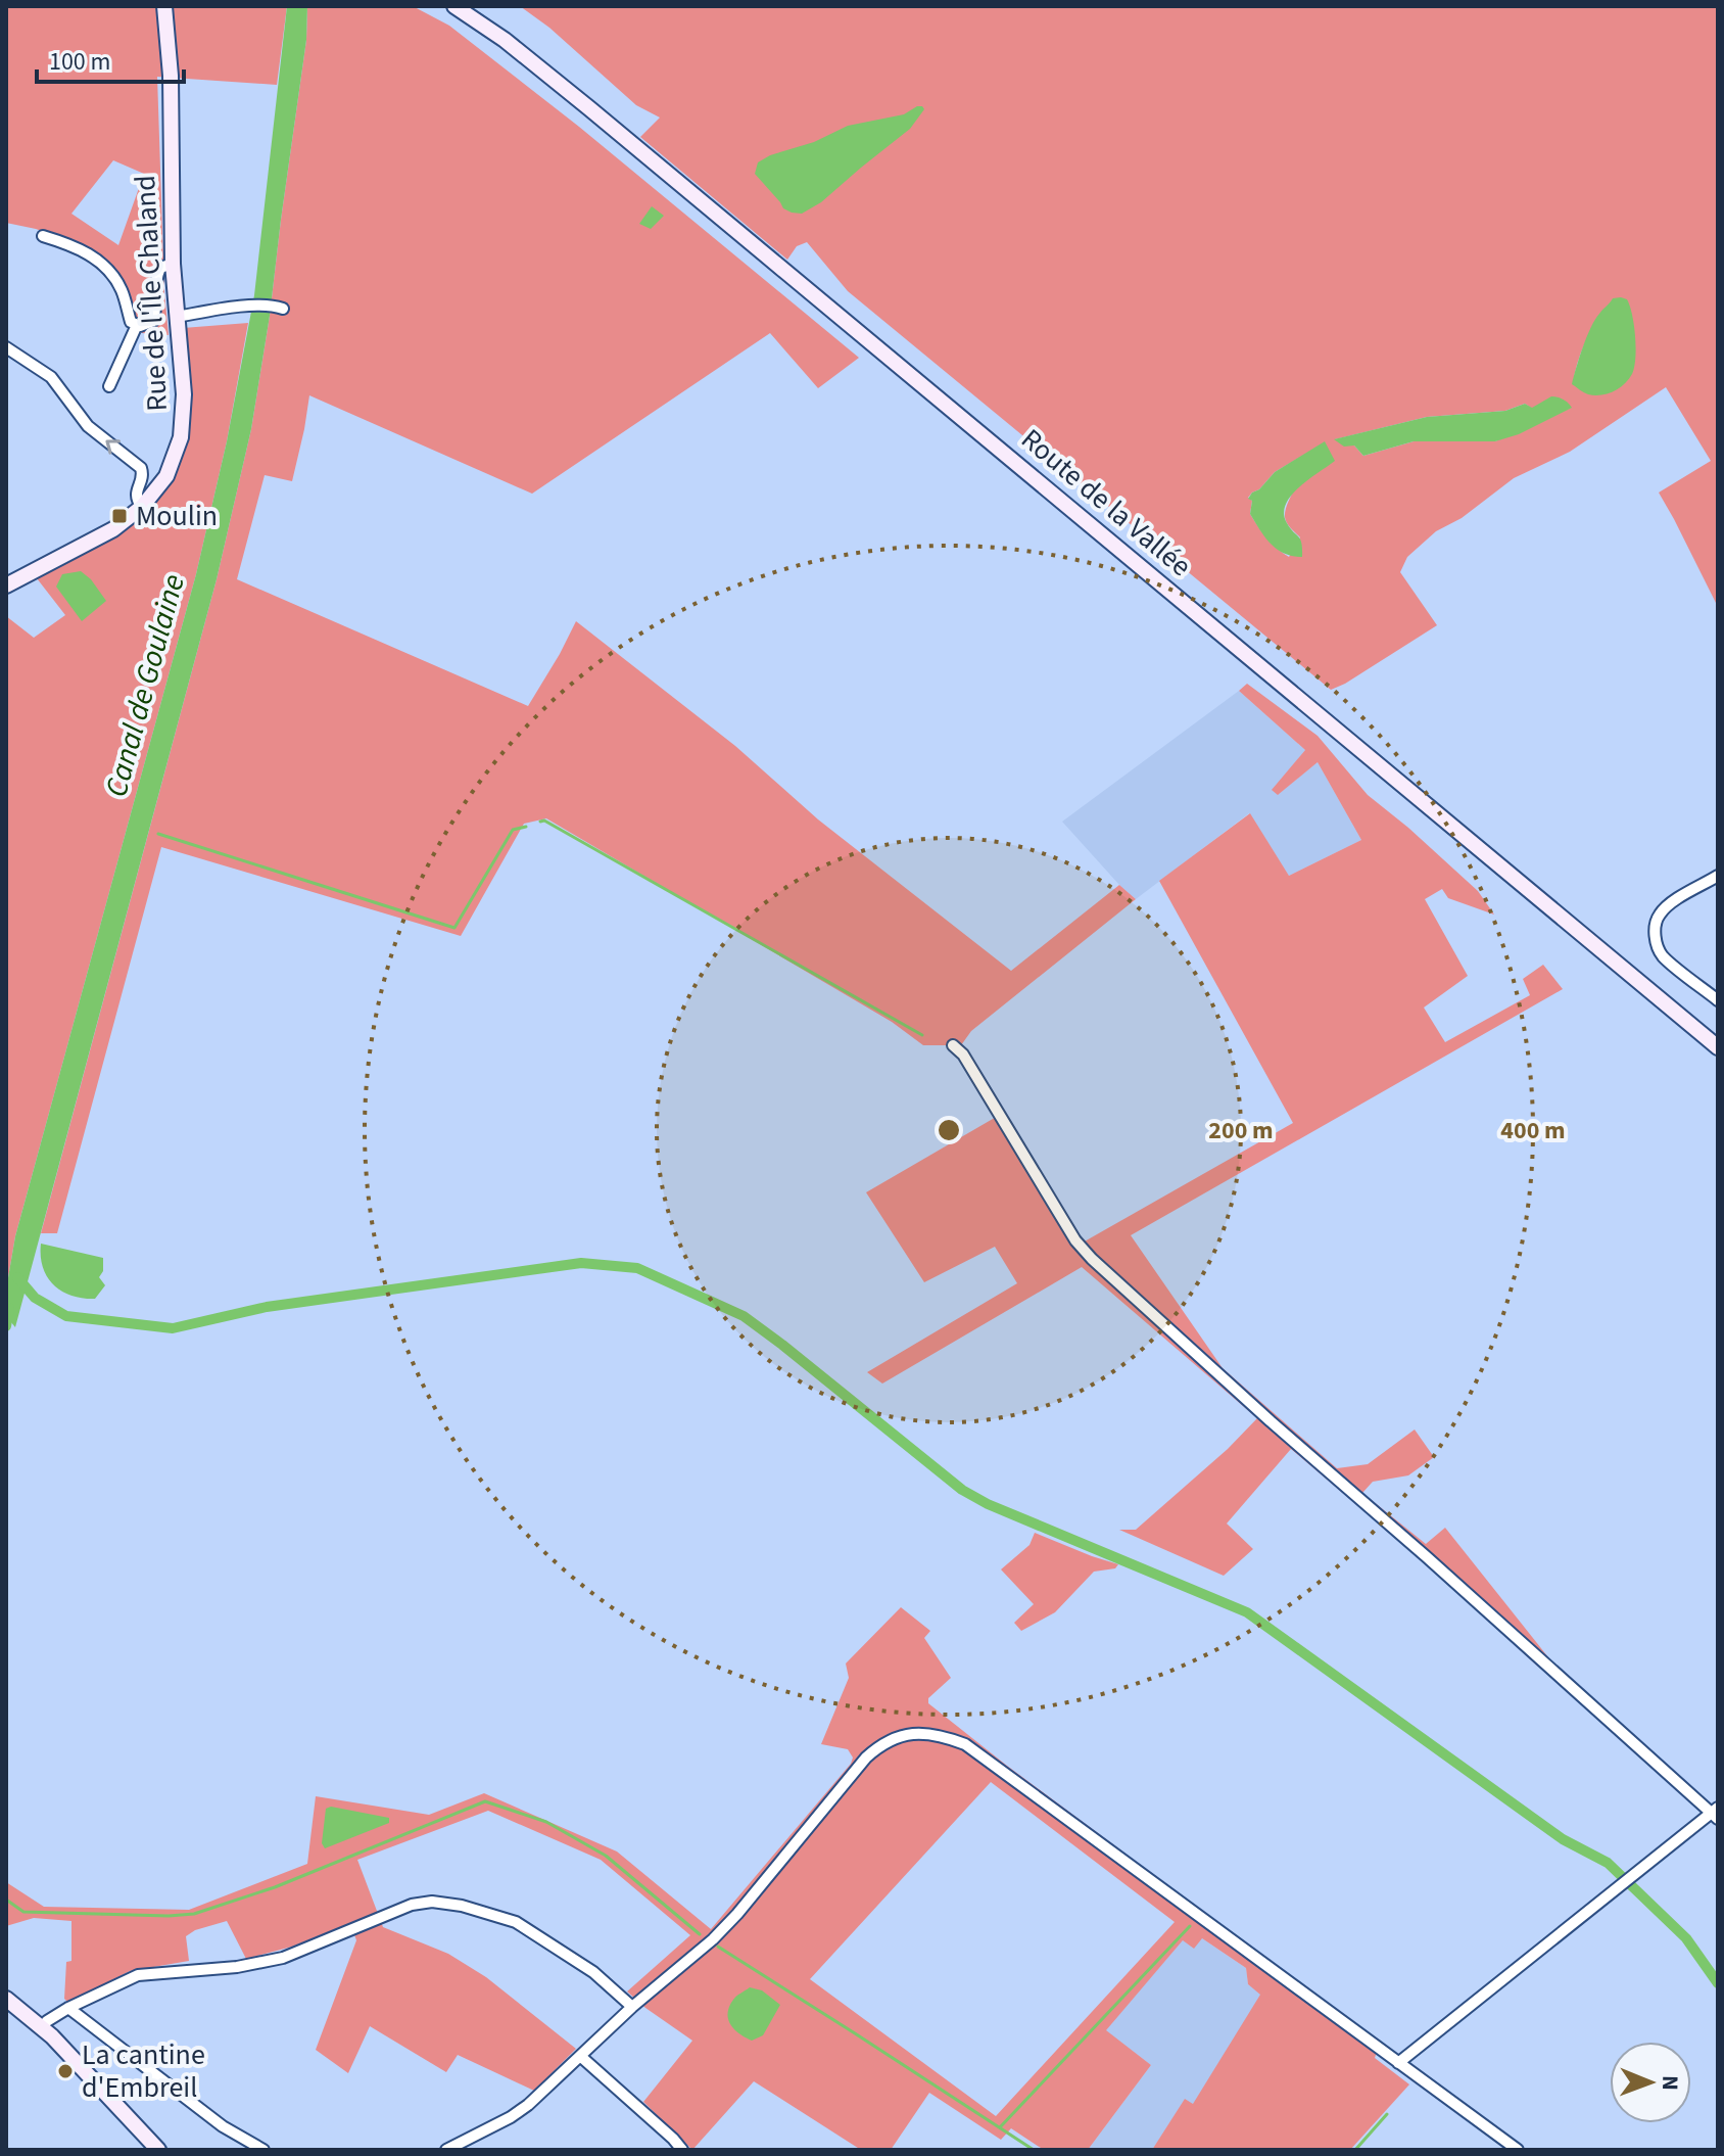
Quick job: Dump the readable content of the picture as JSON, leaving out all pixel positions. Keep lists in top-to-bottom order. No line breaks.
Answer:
{"streets":{"main road":["Rue de l'Île Chaland","Route de la Vallée"]},"water":["Canal de Goulaine"],"places":{"transit":["Moulin"],"other":["La cantine d'Embreil"]},"scale_bar":"100 m","north":"right","rings":["200 m","400 m"]}
